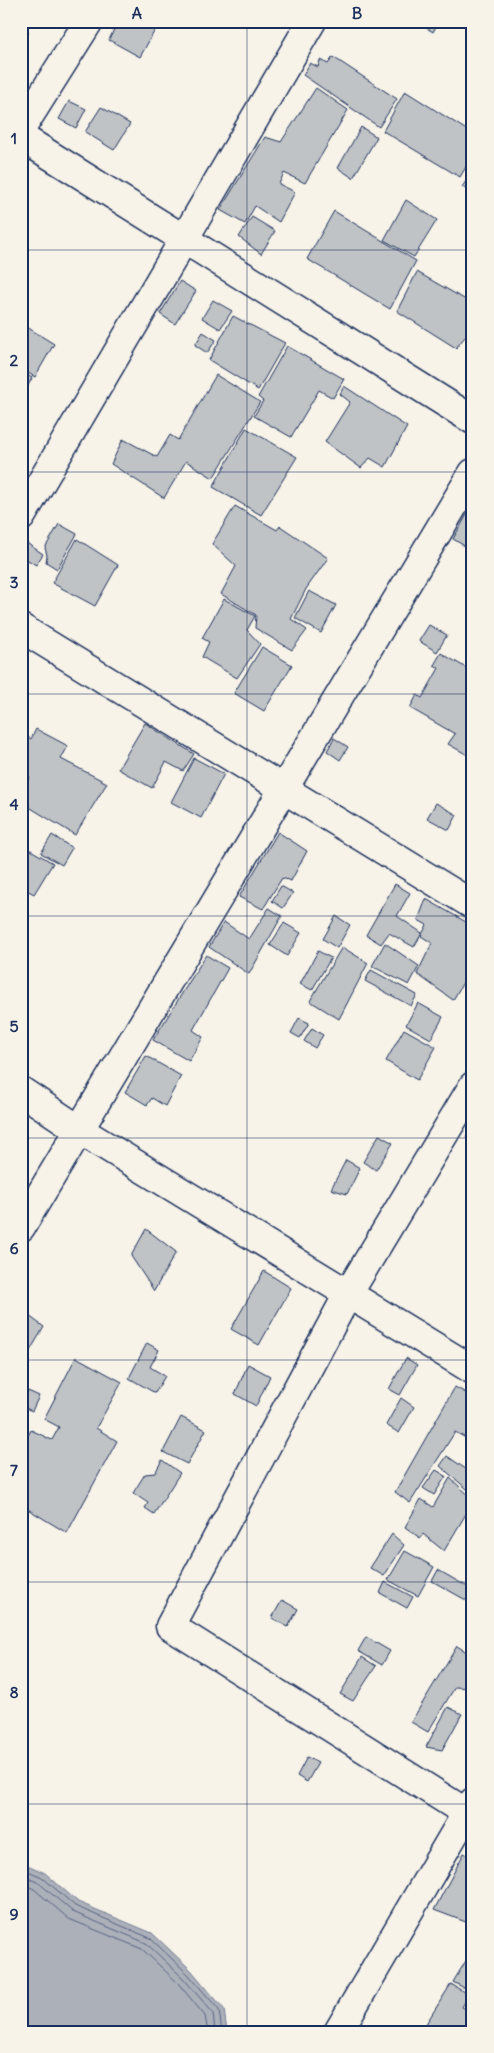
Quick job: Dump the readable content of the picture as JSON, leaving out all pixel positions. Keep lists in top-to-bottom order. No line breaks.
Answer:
{"grid":{"columns":["A","B"],"rows":["1","2","3","4","5","6","7","8","9"]}}
